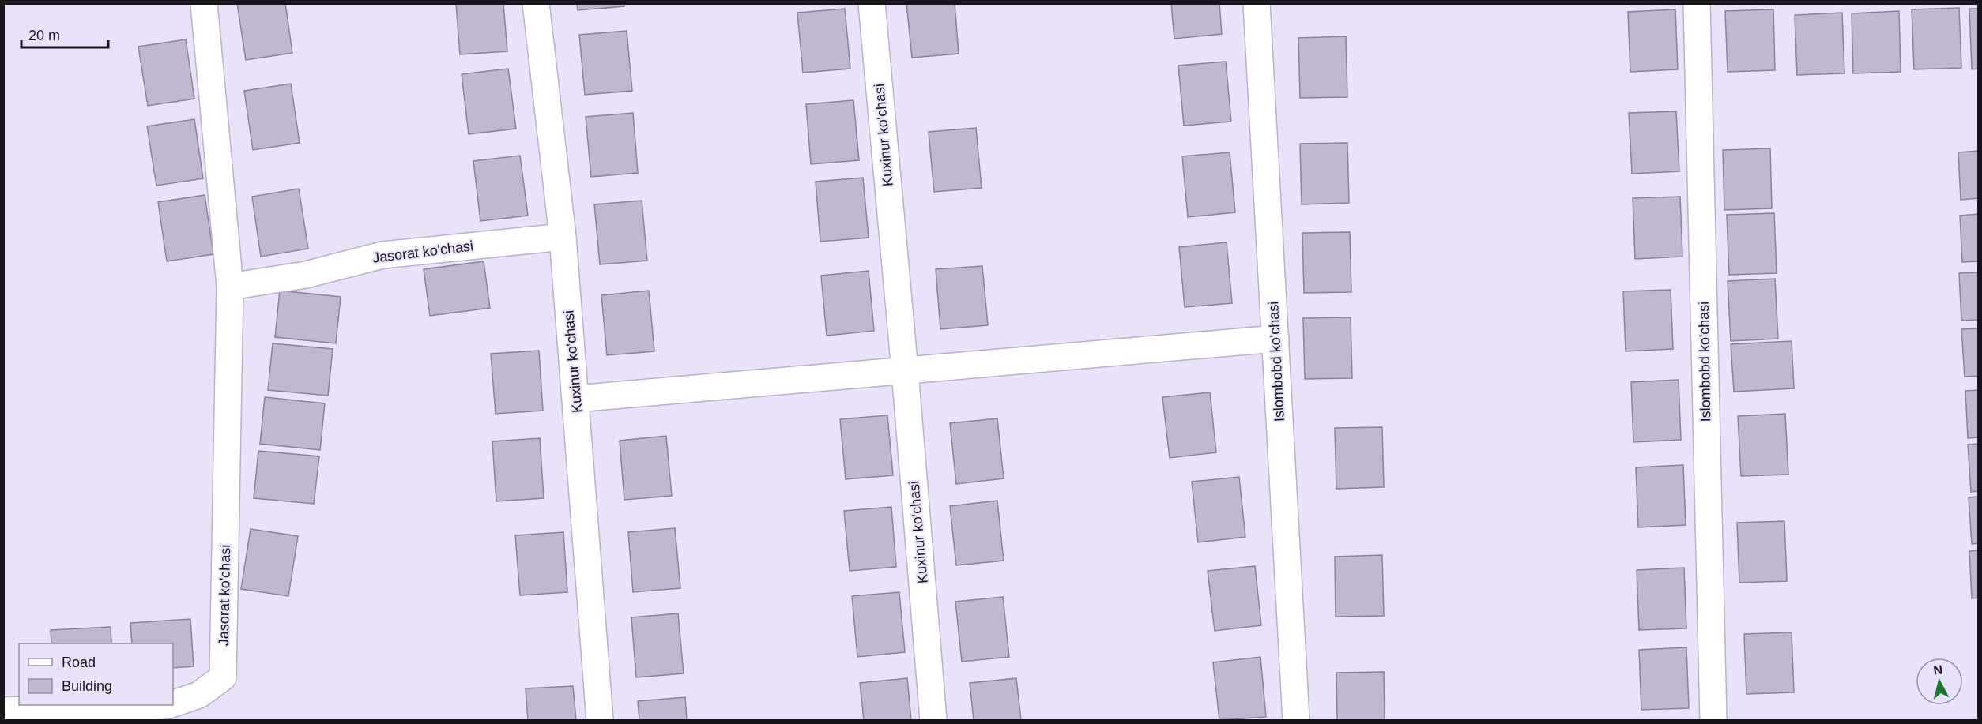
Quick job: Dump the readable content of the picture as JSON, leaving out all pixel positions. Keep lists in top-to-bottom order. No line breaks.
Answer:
{"streets":{"street":["Kuxinur ko'chasi","Jasorat ko'chasi","Islombobd ko'chasi"]},"crossings":[["Kuxinur ko'chasi","Jasorat ko'chasi"]],"legend":["Road","Building"],"scale_bar":"20 m","north":"top"}
